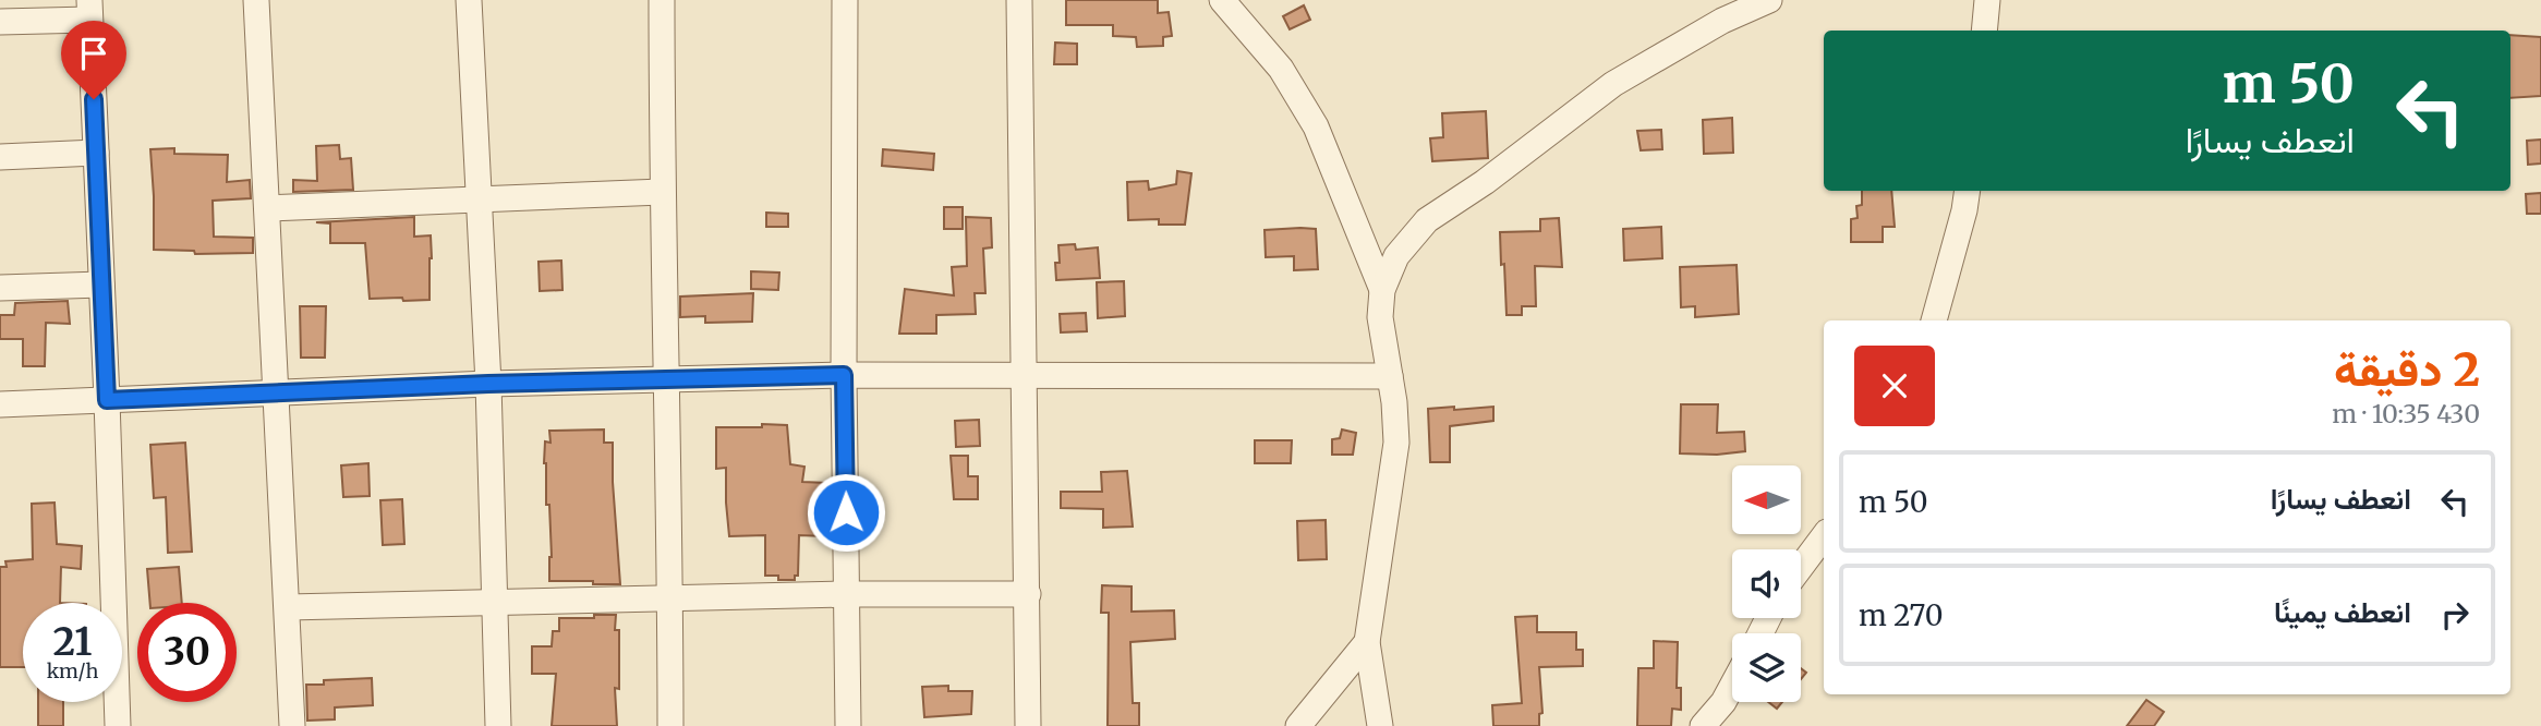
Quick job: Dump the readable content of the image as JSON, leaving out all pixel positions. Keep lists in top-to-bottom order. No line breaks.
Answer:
{"north":"left","page":{"turn":["50 m","انعطف يسارًا"],"heading":["2 دقيقة","430 m · 10:35"],"list":[{"name":"انعطف يسارًا","value":"50 m"},{"name":"انعطف يمينًا","value":"270 m"}],"speed":"21 km/h","limit":"30"}}
